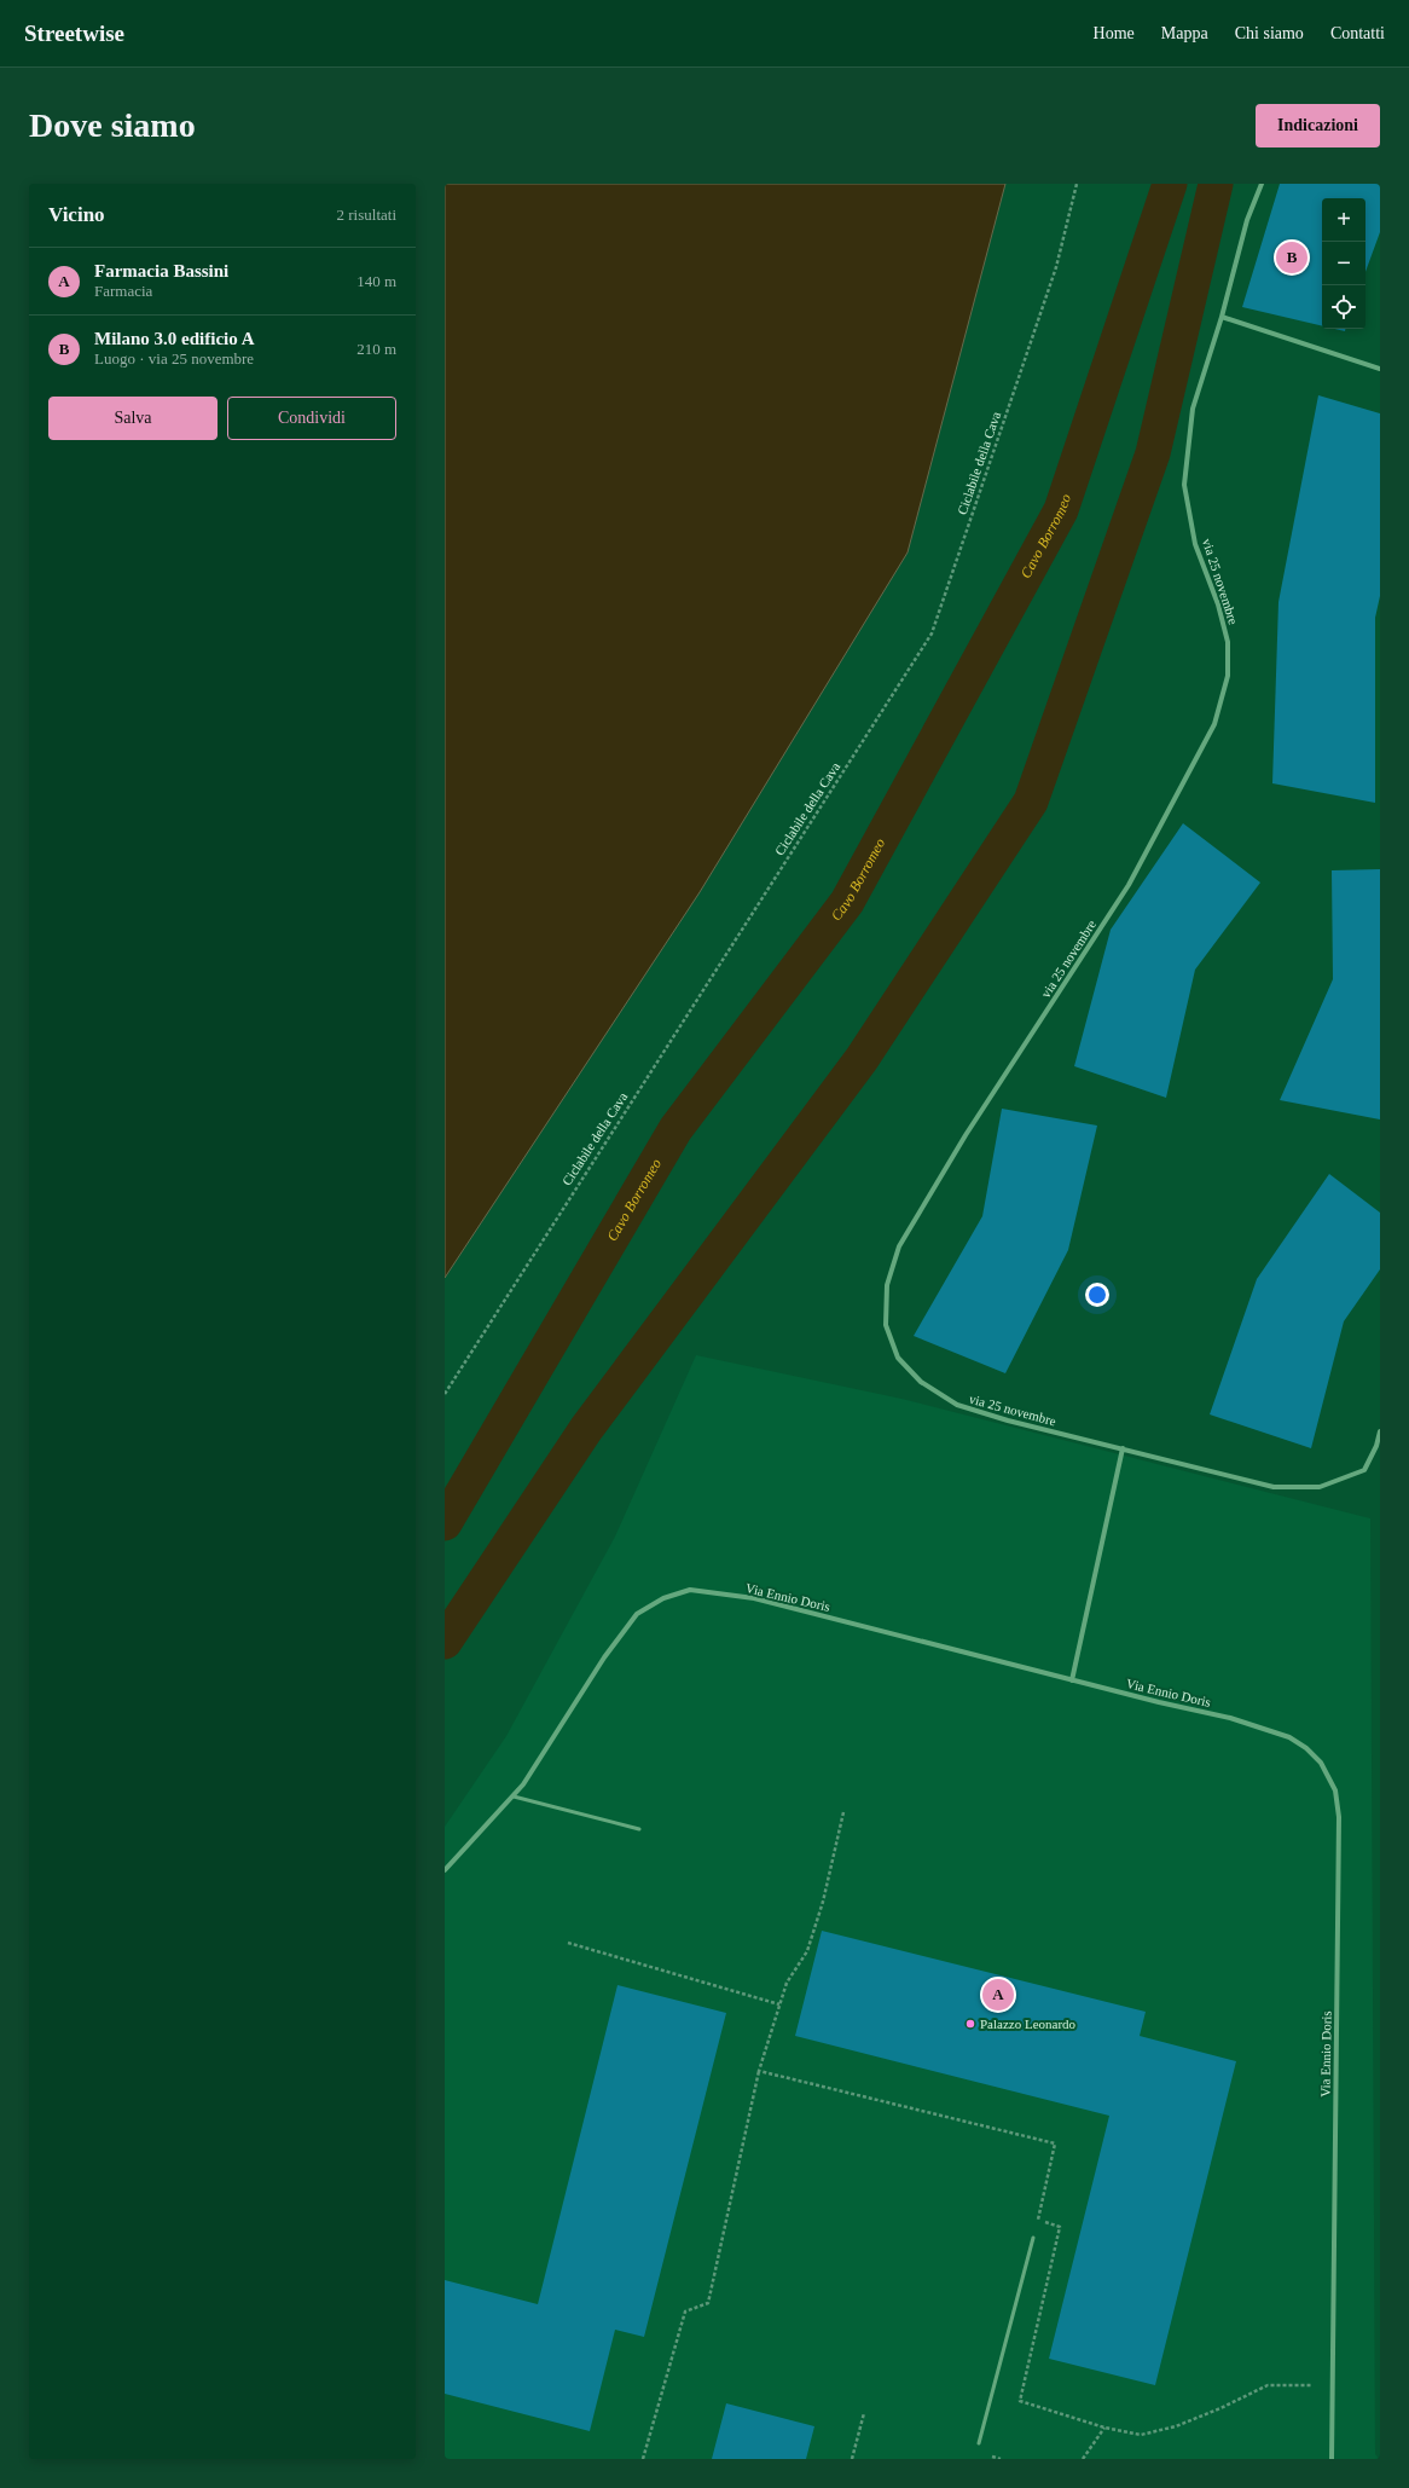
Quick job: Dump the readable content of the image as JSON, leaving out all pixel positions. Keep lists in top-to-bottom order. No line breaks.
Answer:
{"streets":{"street":["via 25 novembre","Via Ennio Doris"],"path":["Ciclabile della Cava"]},"water":["Cavo Borromeo"],"places":["Palazzo Leonardo"],"page":{"header":"Streetwise","nav":["Home","Mappa","Chi siamo","Contatti"],"buttons":["Indicazioni",["Salva","Condividi"]],"title":"Dove siamo","heading":["Vicino","2 risultati"],"map_buttons":["+","−"],"pins":["B","A"],"list":[{"mark":"A","name":"Farmacia Bassini","note":"Farmacia","value":"140 m"},{"mark":"B","name":"Milano 3.0 edificio A","note":"Luogo · via 25 novembre","value":"210 m"}]}}
